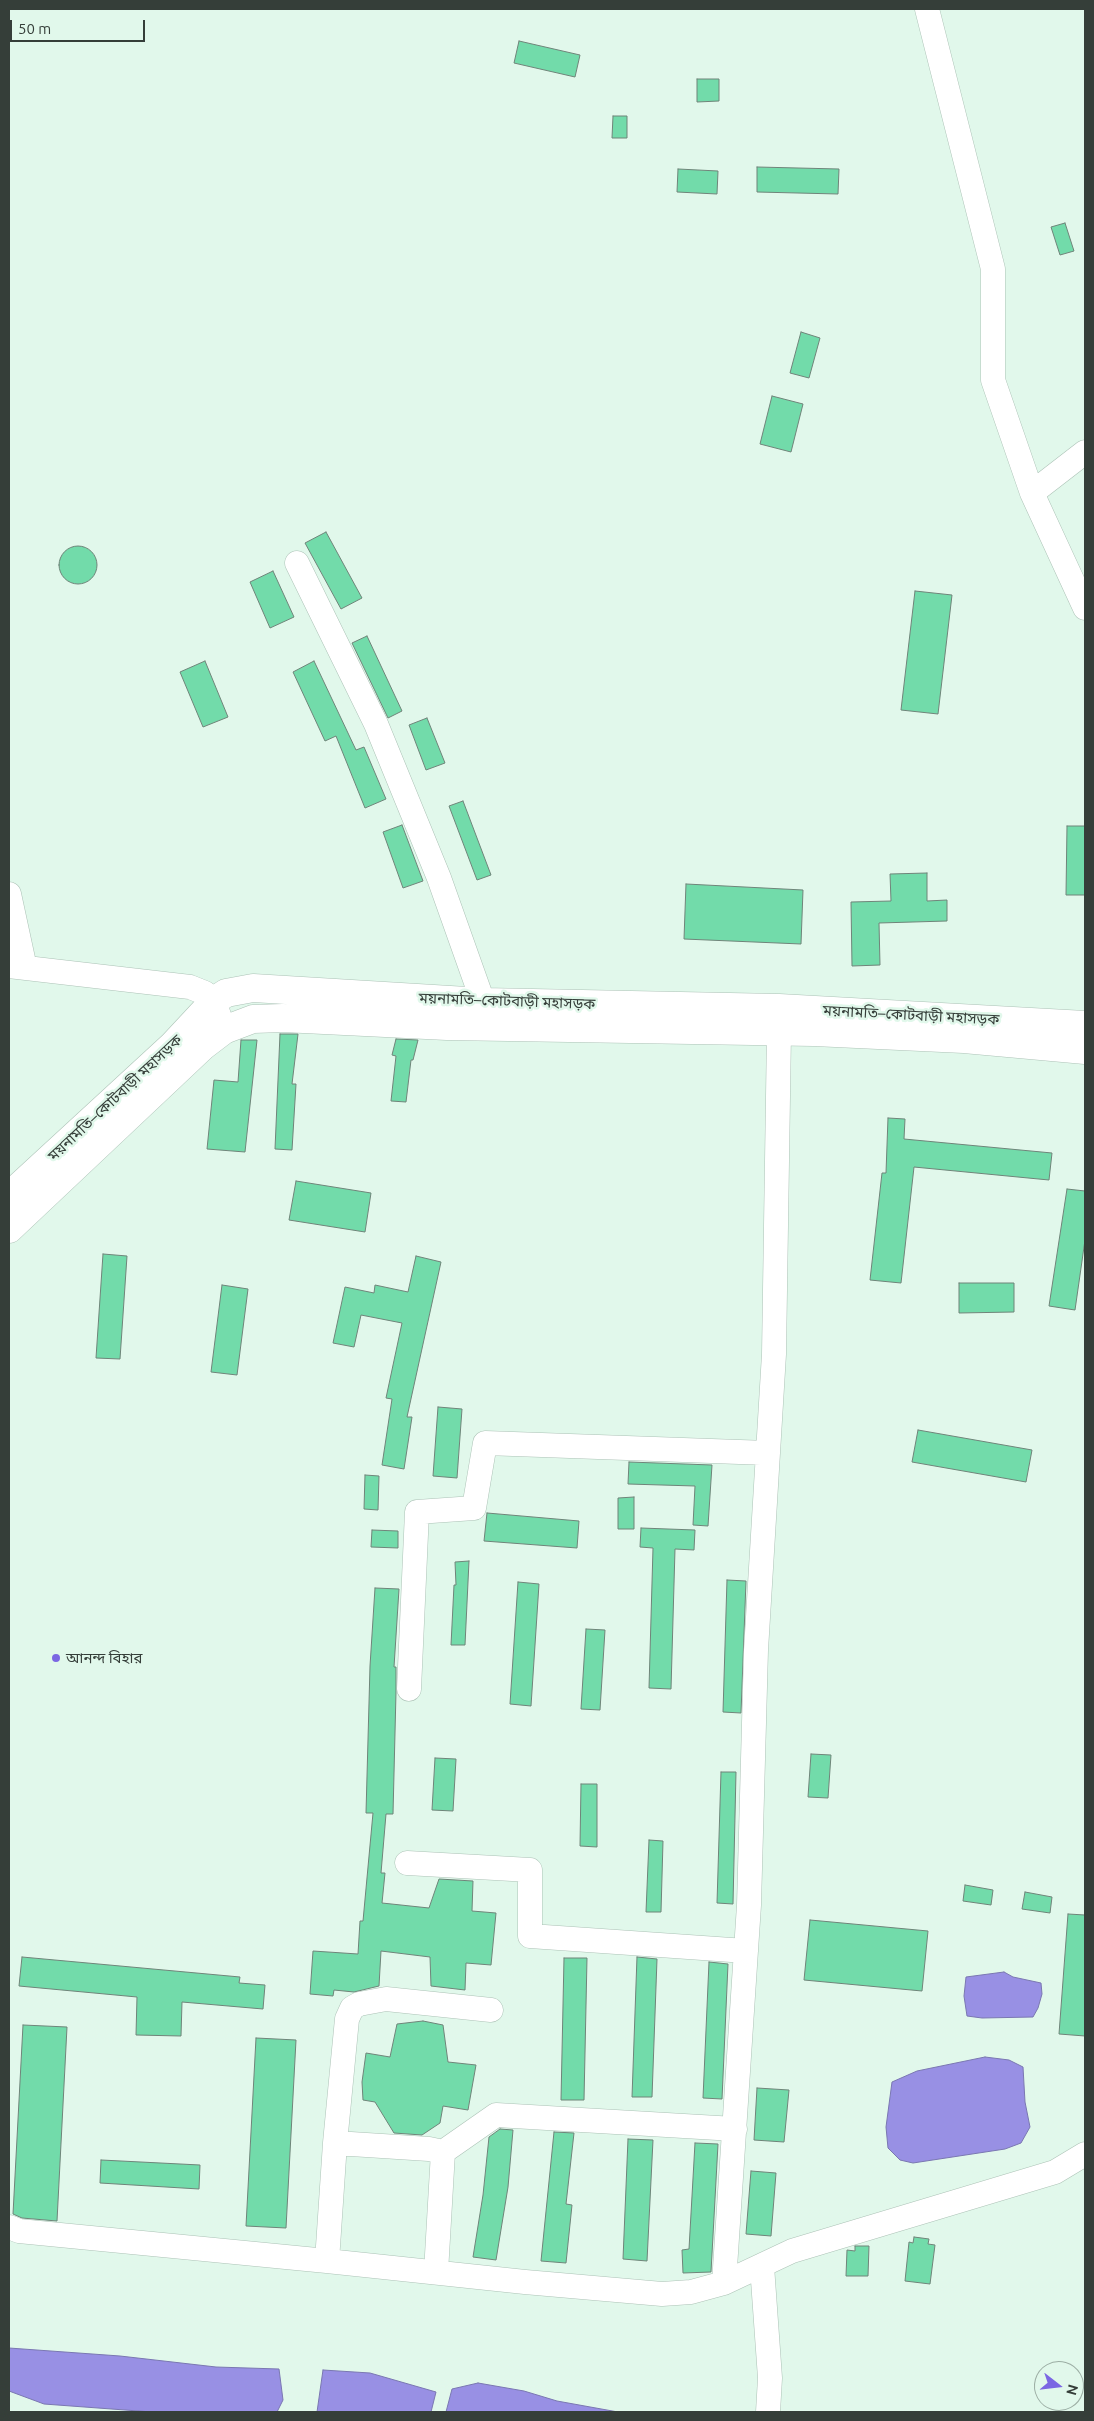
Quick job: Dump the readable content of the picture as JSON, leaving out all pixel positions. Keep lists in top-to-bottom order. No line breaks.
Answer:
{"streets":{"main road":["ময়নামতি–কোটবাড়ী মহাসড়ক"]},"places":["আনন্দ বিহার"],"scale_bar":"50 m","north":"right"}
